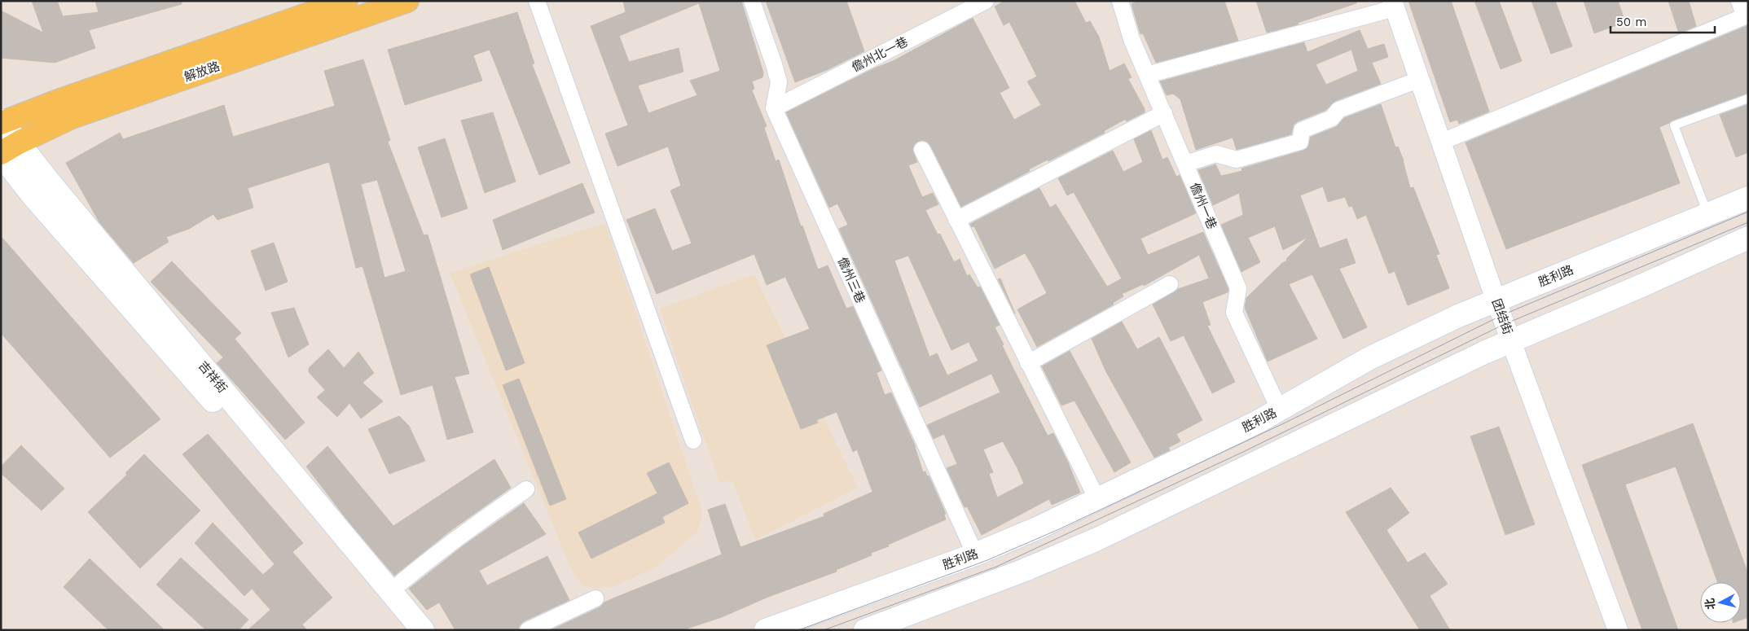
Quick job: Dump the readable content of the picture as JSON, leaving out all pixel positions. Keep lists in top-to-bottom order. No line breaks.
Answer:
{"streets":{"main road":["解放路","胜利路","吉祥街"],"street":["儋州北一巷","儋州一巷","儋州三巷","团结街"]},"crossings":[["儋州北一巷","儋州三巷"],["解放路","吉祥街"],["儋州一巷","胜利路"],["胜利路","儋州三巷"],["胜利路","团结街"]],"scale_bar":"50 m","north":"left"}
